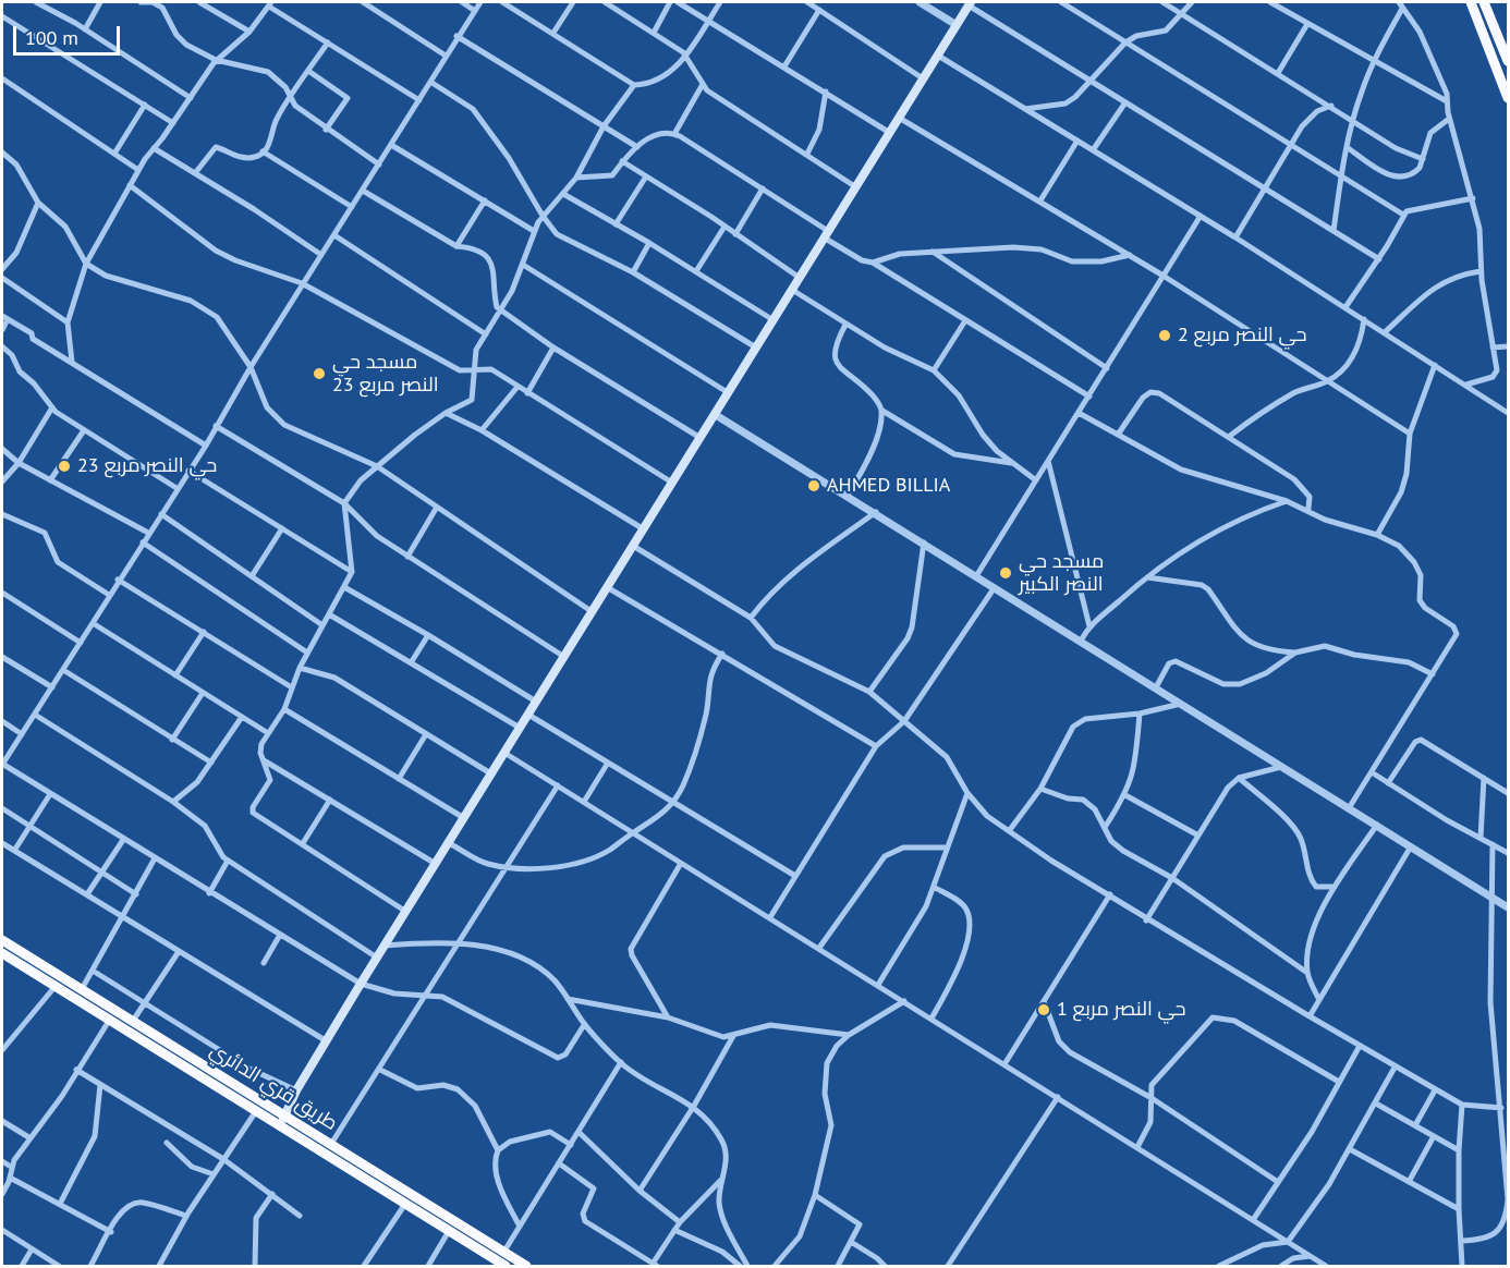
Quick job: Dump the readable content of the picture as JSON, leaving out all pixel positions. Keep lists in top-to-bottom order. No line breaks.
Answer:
{"streets":{"highway":["طريق قري الدائري"]},"places":["حي النصر مربع 2","مسجد حي النصر مربع 23","حي النصر مربع 23","AHMED BILLIA","مسجد حي النصر الكبير","حي النصر مربع 1"],"scale_bar":"100 m"}
